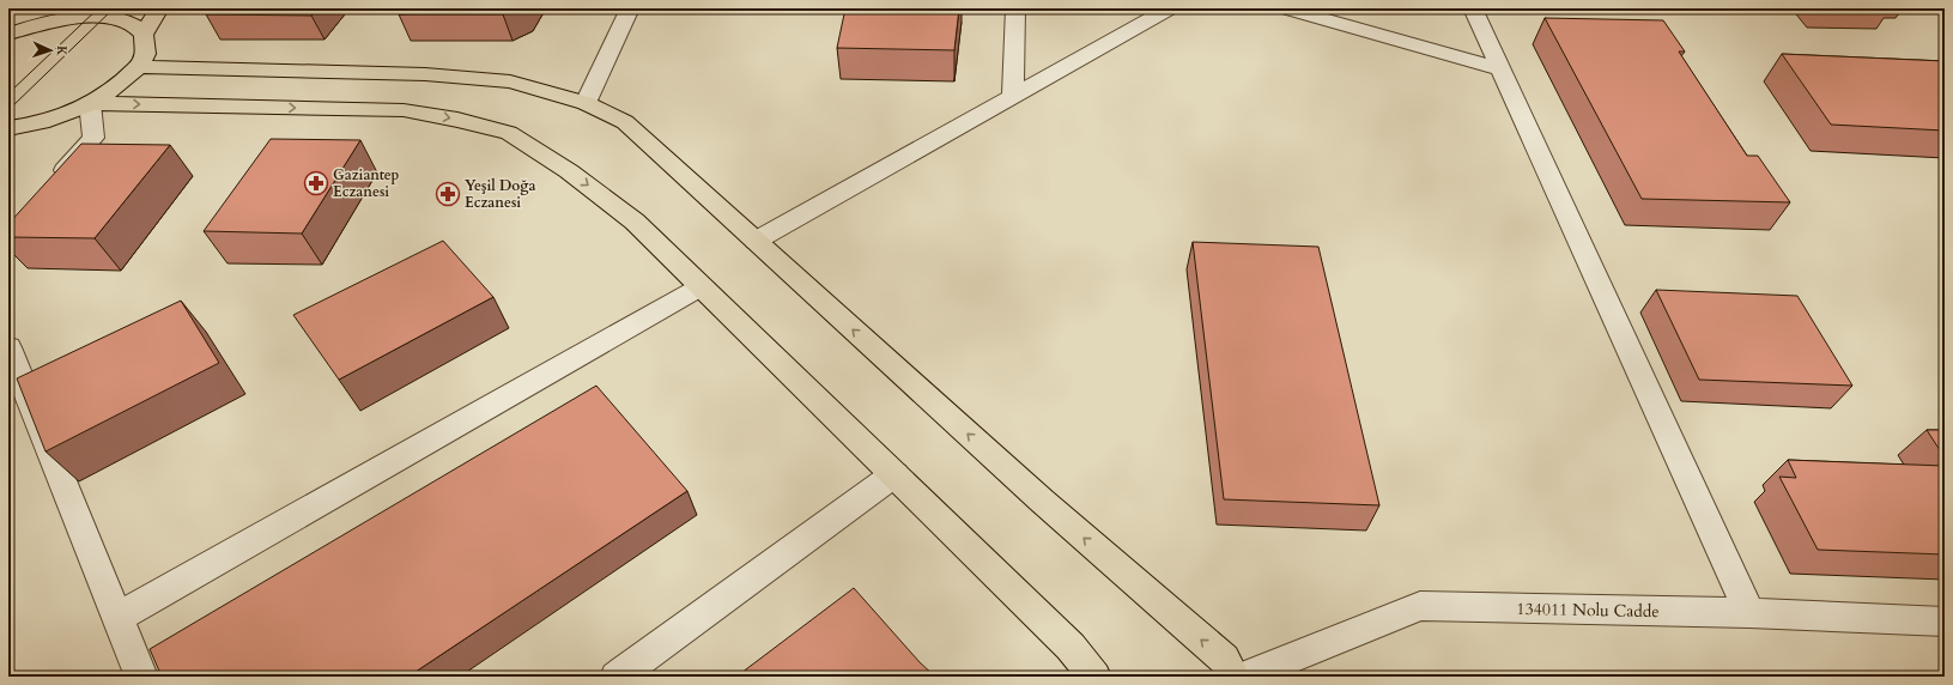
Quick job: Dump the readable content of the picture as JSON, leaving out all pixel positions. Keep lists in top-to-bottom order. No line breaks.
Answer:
{"streets":{"street":["134011 Nolu Cadde"]},"places":{"pharmacy":["Gaziantep Eczanesi","Yeşil Doğa Eczanesi"]},"north":"right"}
